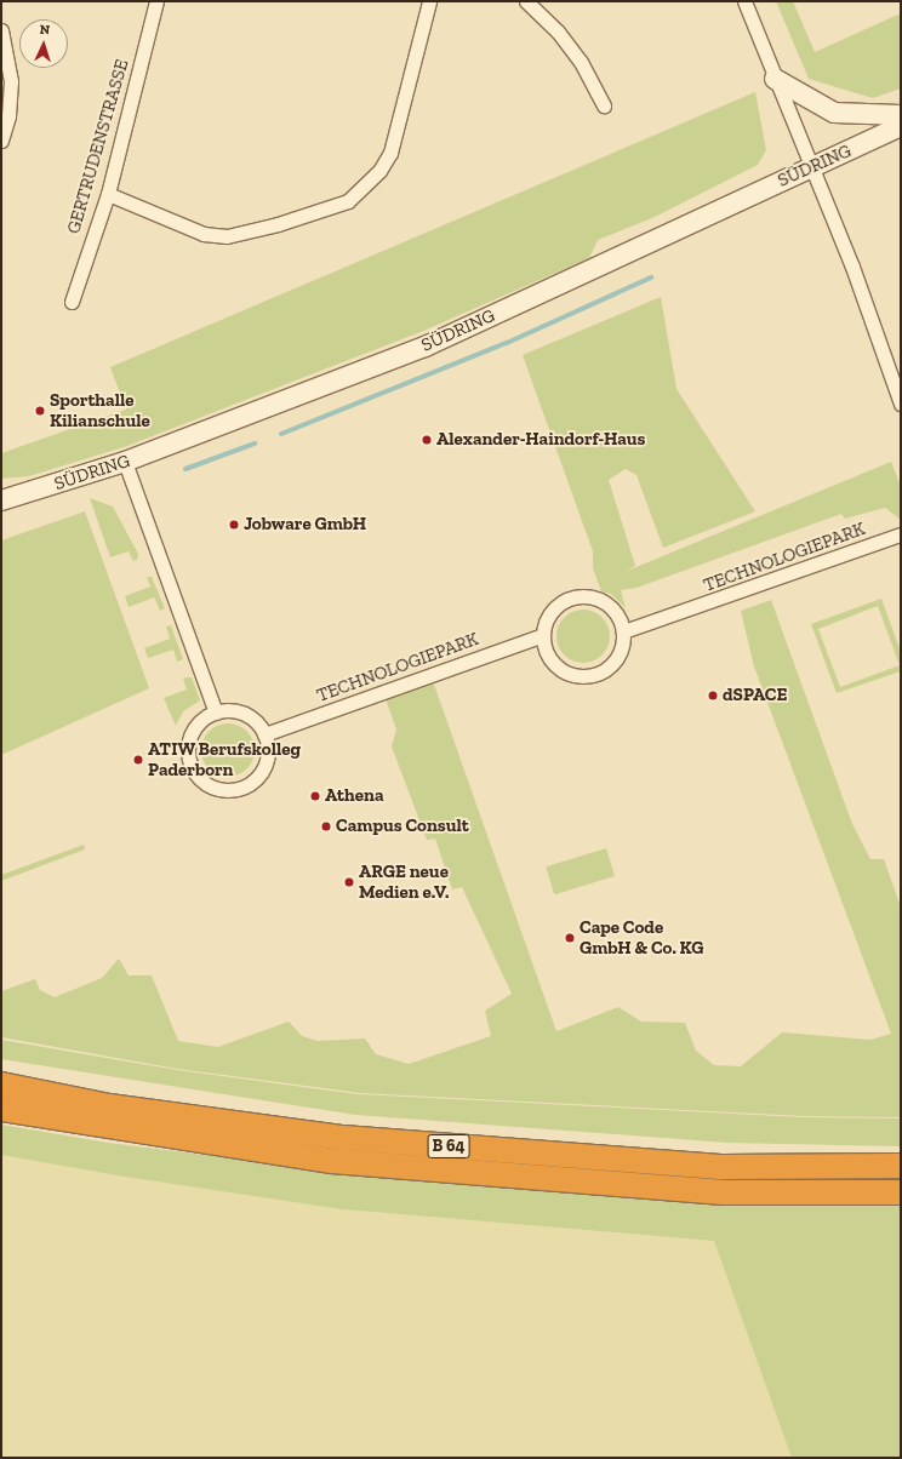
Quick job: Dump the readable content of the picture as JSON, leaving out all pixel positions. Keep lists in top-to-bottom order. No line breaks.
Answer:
{"streets":{"highway":["B 64"],"main road":["SÜDRING"],"street":["GERTRUDENSTRASSE","TECHNOLOGIEPARK"]},"places":["Sporthalle Kilianschule","Alexander-Haindorf-Haus","Jobware GmbH","dSPACE","ATIW Berufskolleg Paderborn","Athena","Campus Consult","ARGE neue Medien e.V.","Cape Code GmbH & Co. KG"],"north":"top"}
